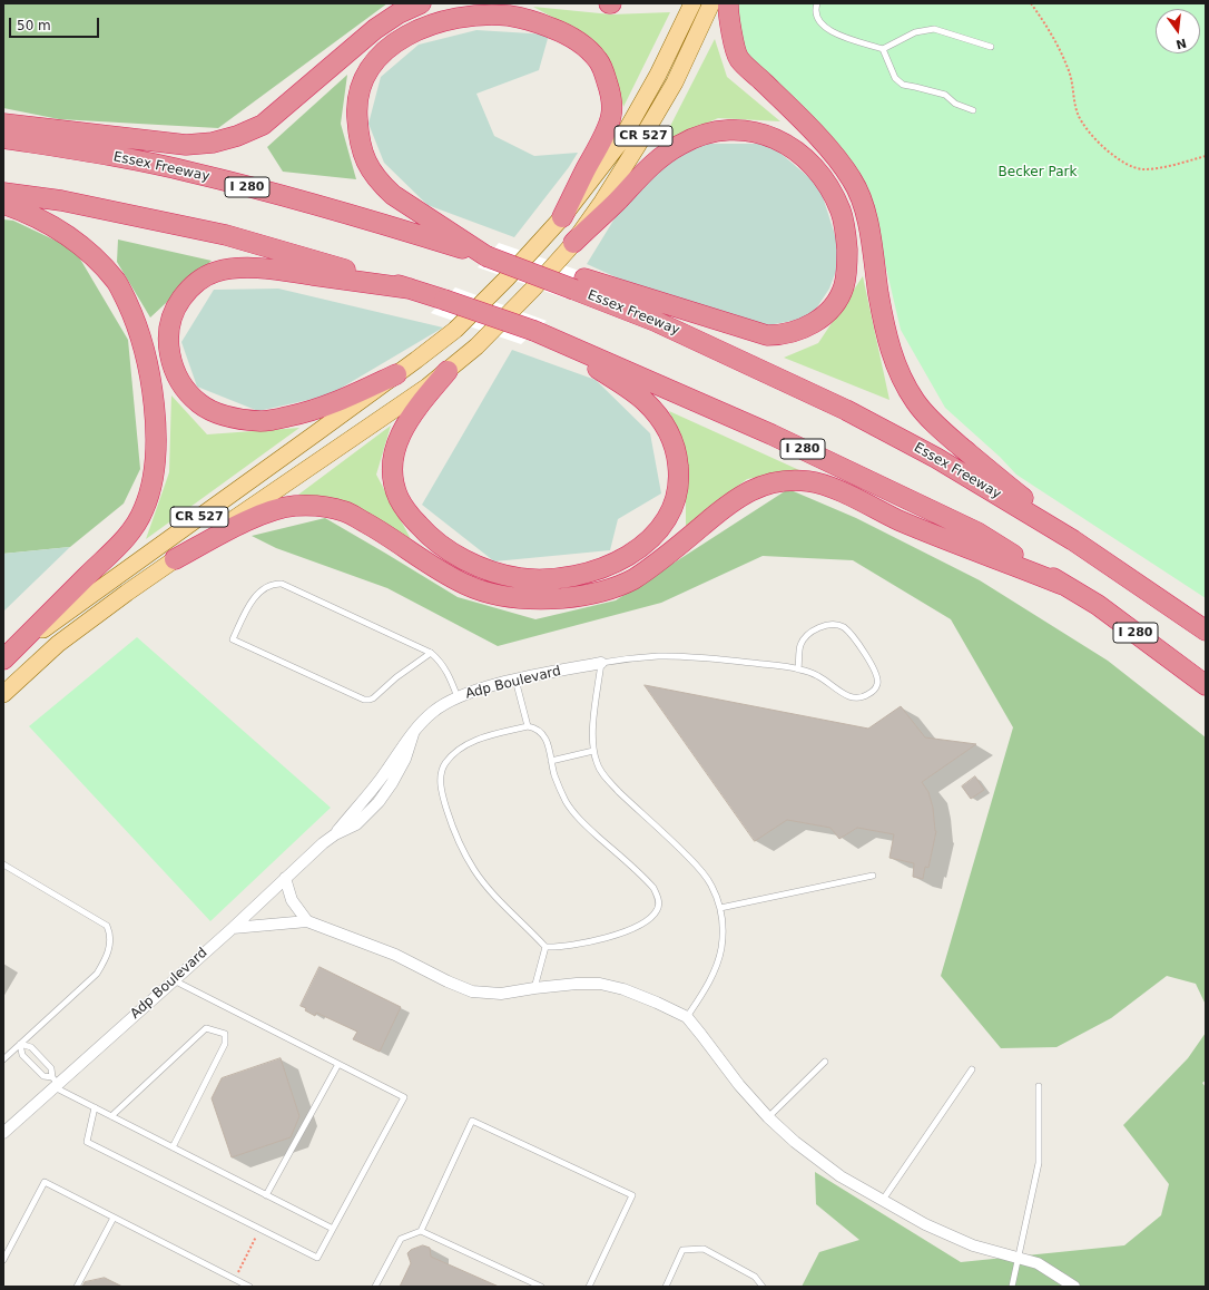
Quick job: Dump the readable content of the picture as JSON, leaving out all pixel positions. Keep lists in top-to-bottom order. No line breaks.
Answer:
{"streets":{"highway":["Essex Freeway","I 280"],"main road":["CR 527"],"street":["Adp Boulevard"]},"parks":["Becker Park"],"scale_bar":"50 m","north":"bottom"}
